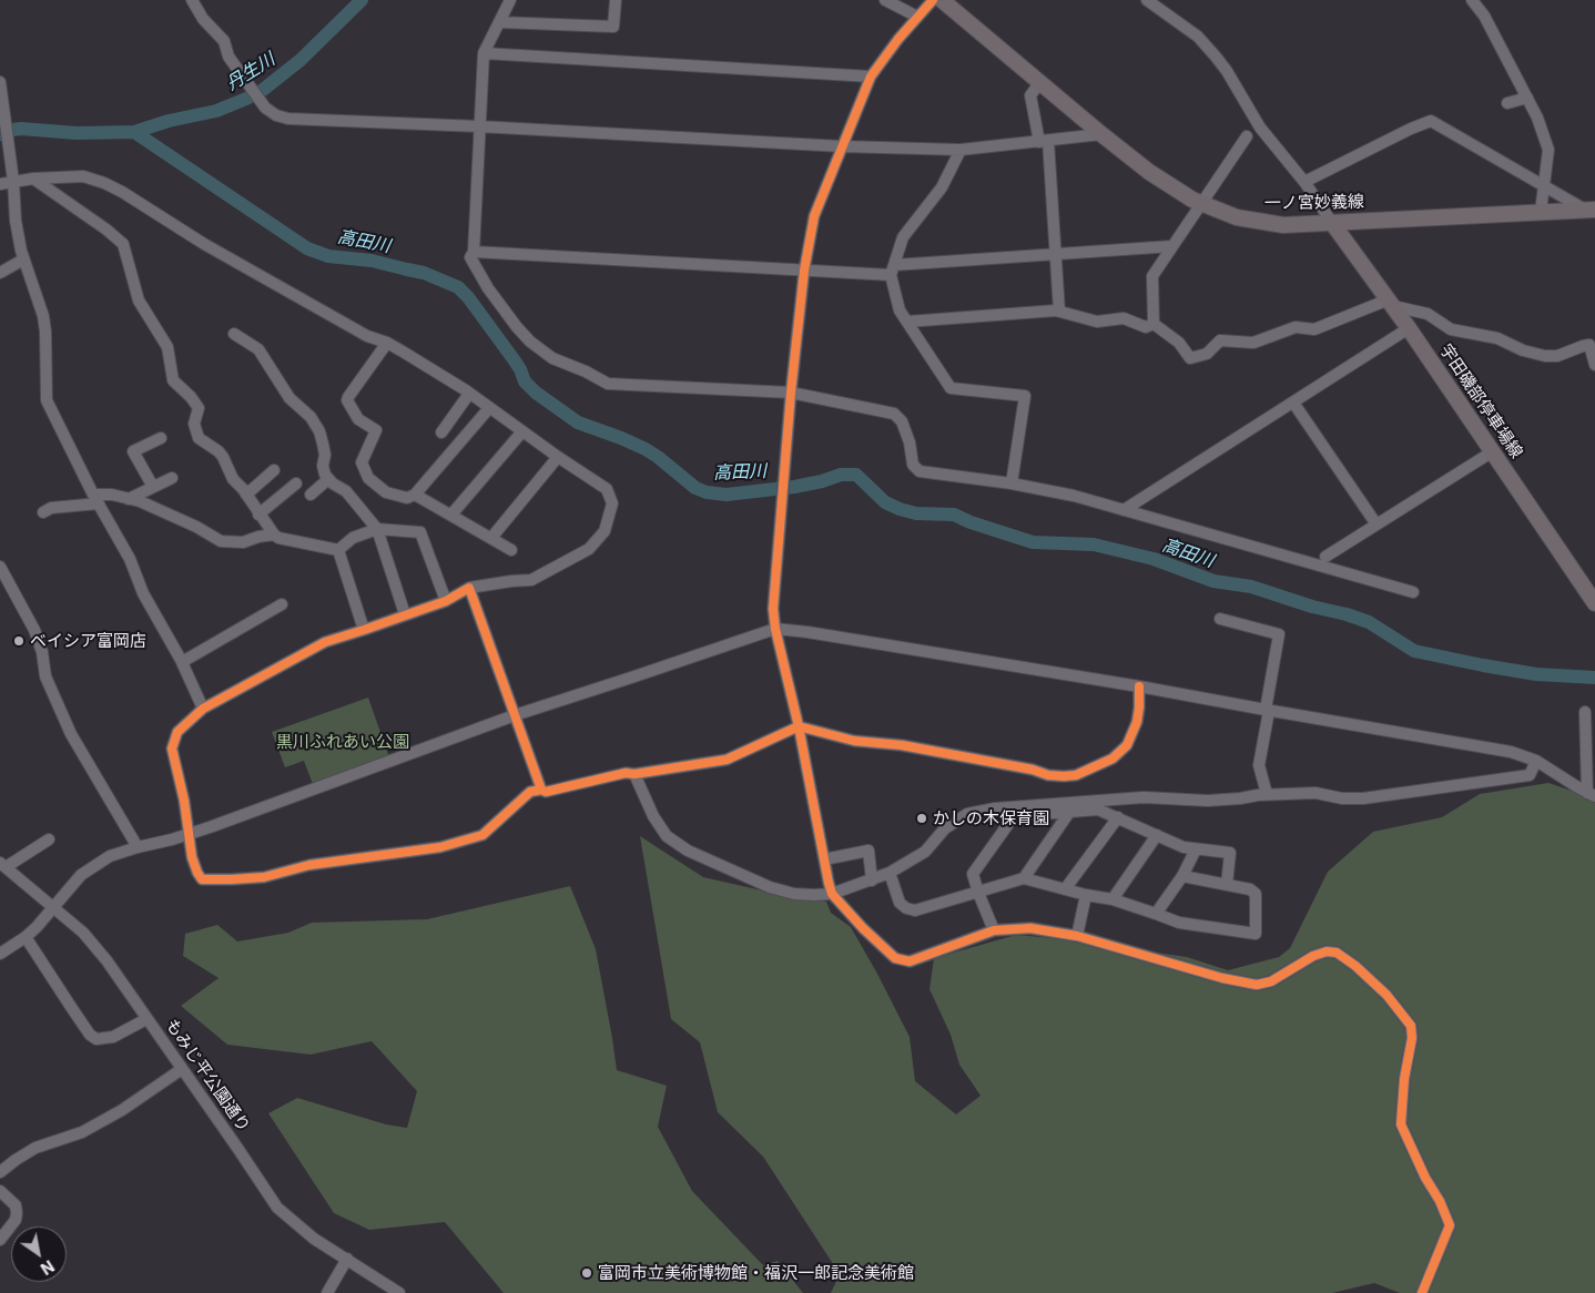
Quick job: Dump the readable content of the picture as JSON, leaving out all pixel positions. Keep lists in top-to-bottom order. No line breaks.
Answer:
{"streets":{"main road":["一ノ宮妙義線","宇田磯部停車場線"],"street":["もみじ平公園通り"]},"crossings":[["一ノ宮妙義線","宇田磯部停車場線"]],"water":["丹生川","高田川"],"parks":["黒川ふれあい公園"],"places":["ベイシア富岡店","かしの木保育園","富岡市立美術博物館・福沢一郎記念美術館"],"north":"bottom right"}
